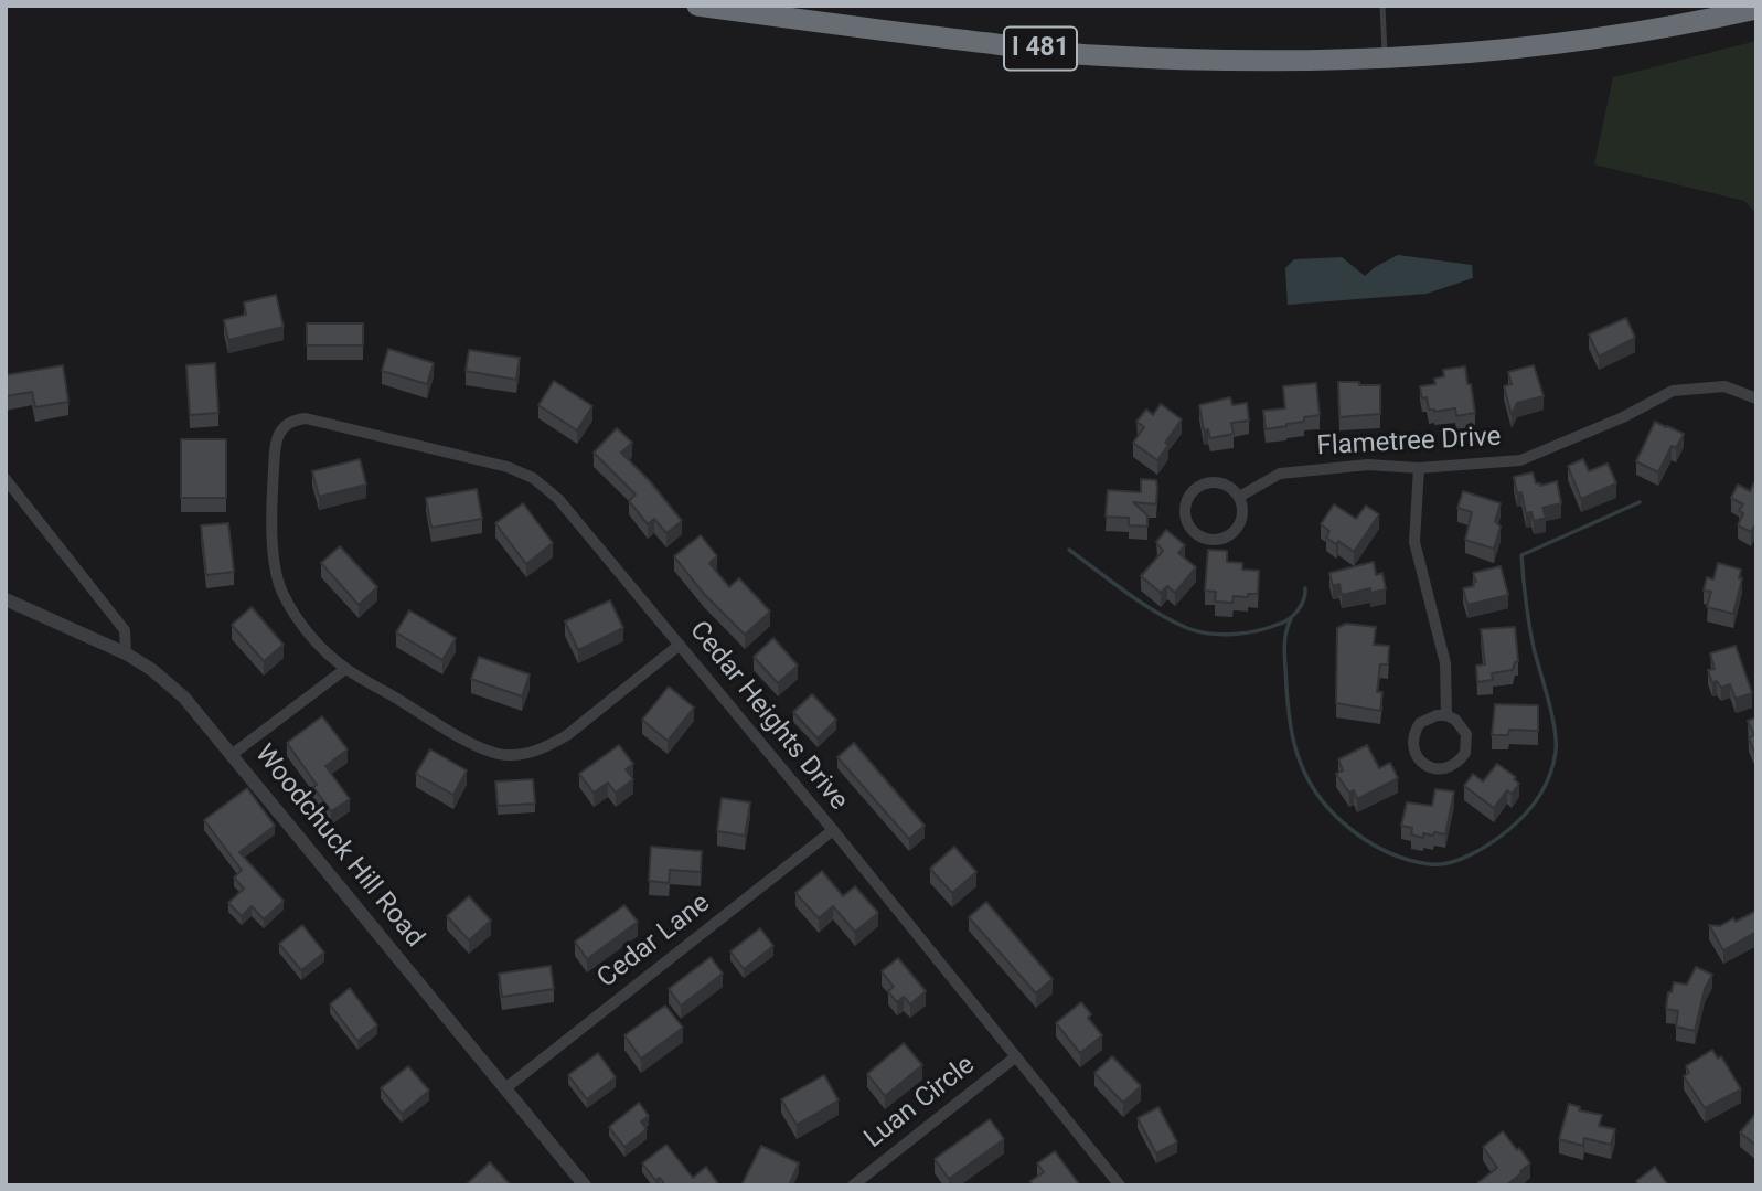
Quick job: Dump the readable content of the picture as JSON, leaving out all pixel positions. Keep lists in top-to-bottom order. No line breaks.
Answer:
{"streets":{"highway":["I 481"],"street":["Flametree Drive","Cedar Heights Drive","Woodchuck Hill Road","Cedar Lane","Luan Circle"]},"crossings":[["Cedar Heights Drive","Cedar Lane"],["Cedar Heights Drive","Luan Circle"],["Woodchuck Hill Road","Cedar Lane"]]}
